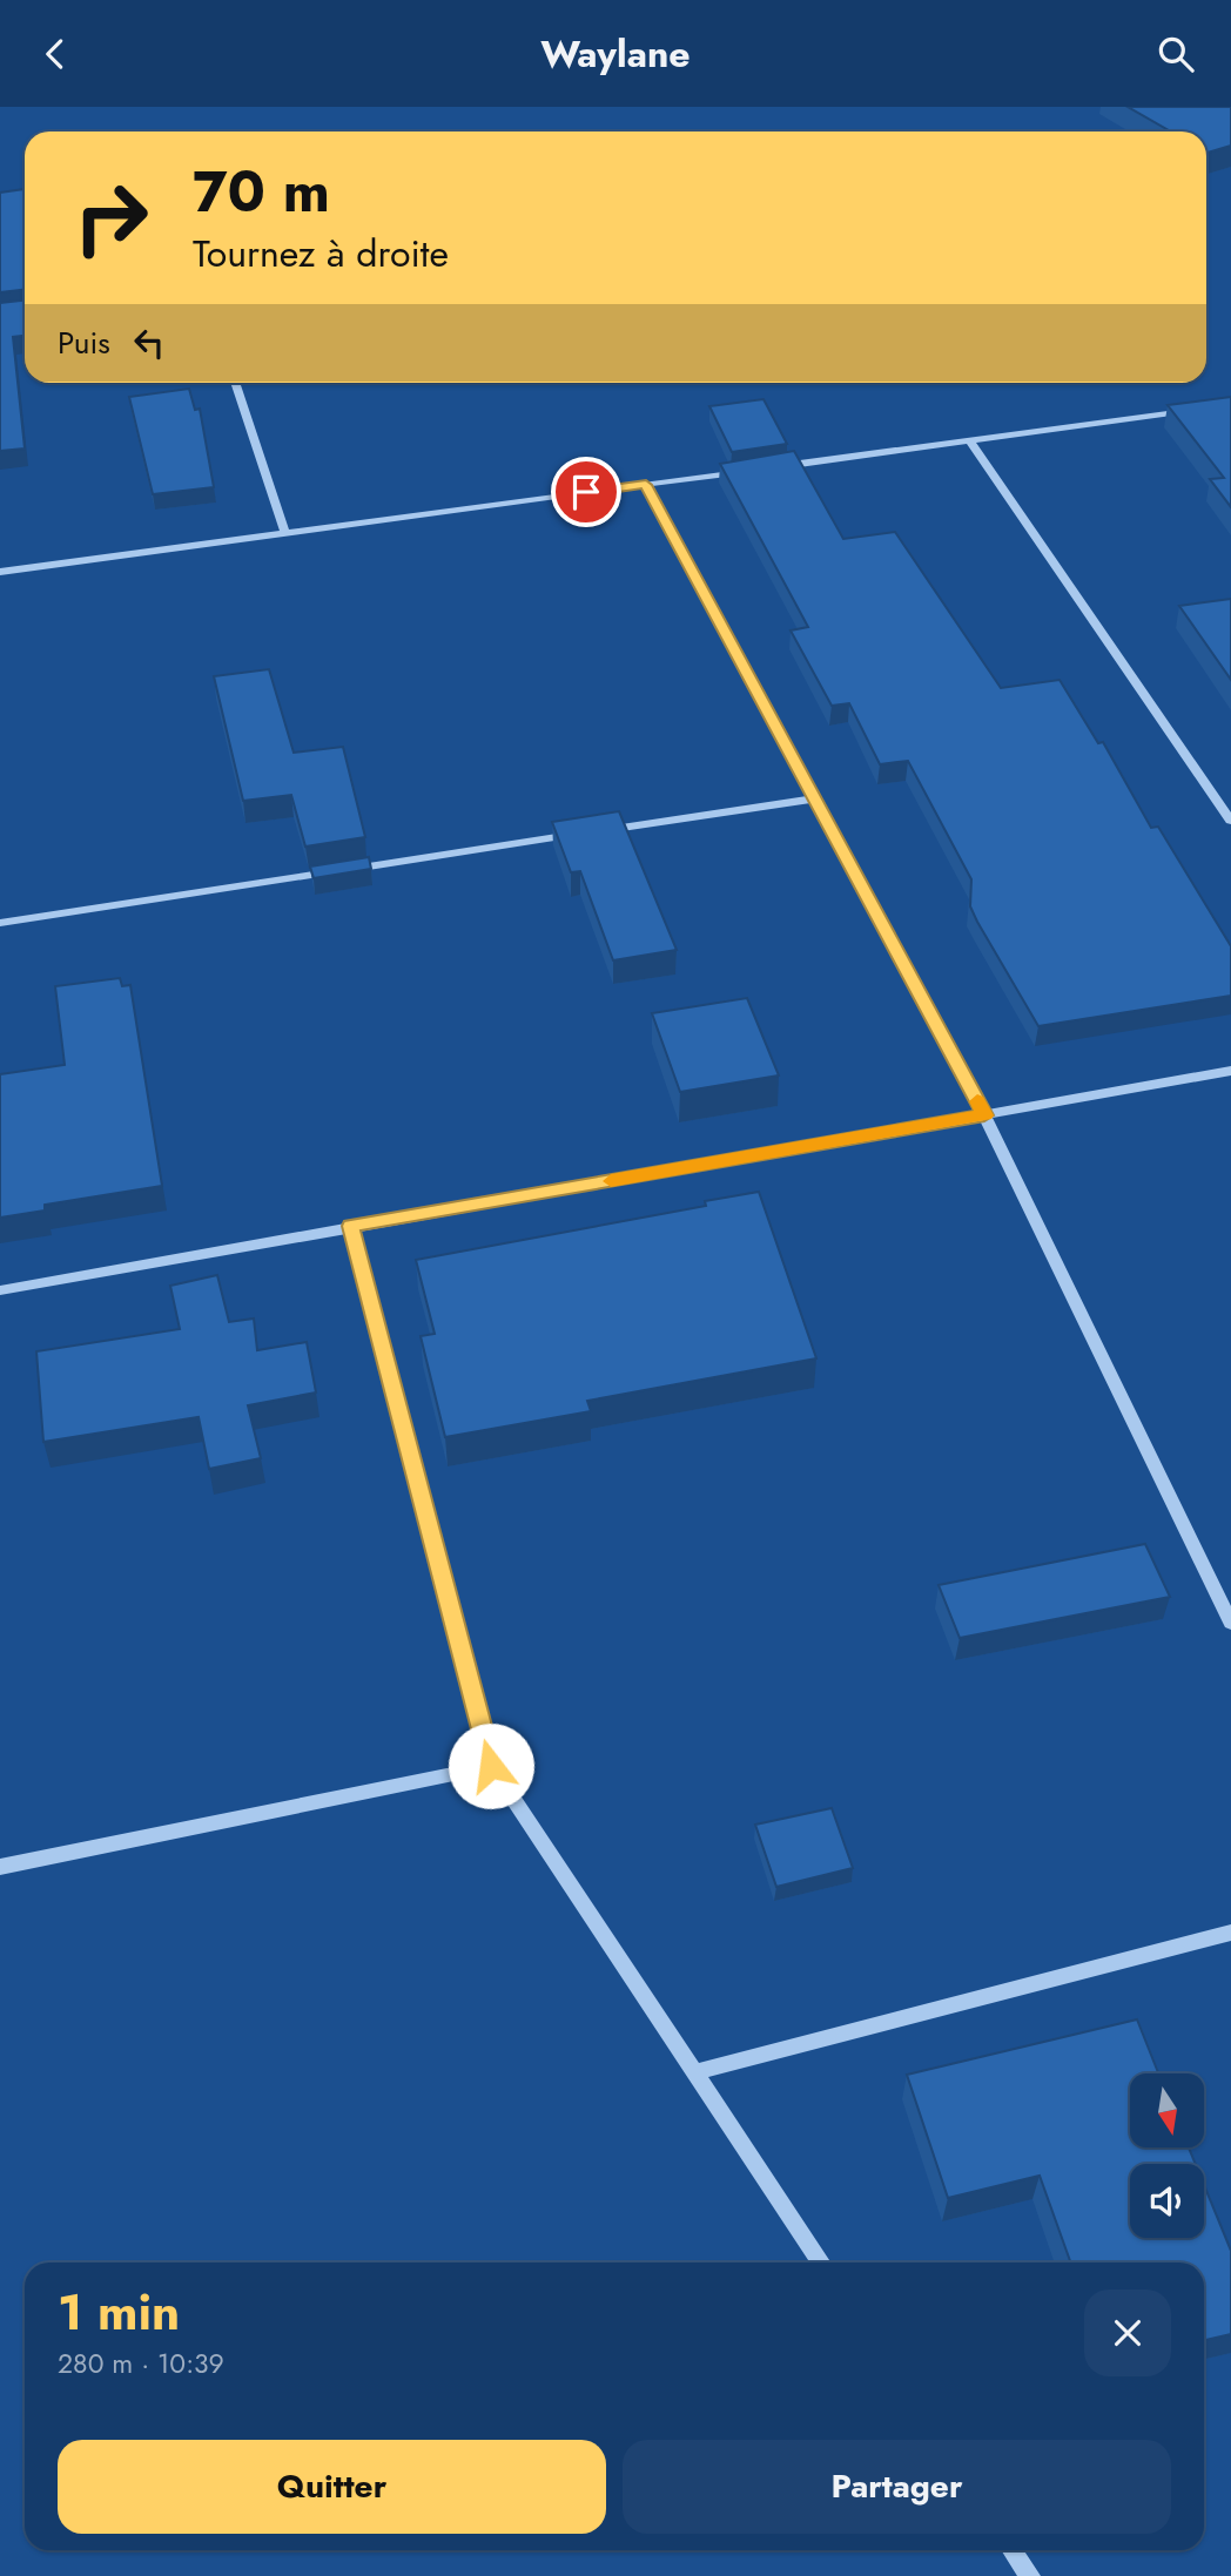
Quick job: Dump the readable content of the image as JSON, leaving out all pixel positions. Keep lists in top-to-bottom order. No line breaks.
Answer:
{"north":"bottom","page":{"header":"Waylane","turn":["70 m","Tournez à droite"],"then":"Puis","heading":["1 min","280 m · 10:39"],"buttons":["Quitter","Partager"]}}
